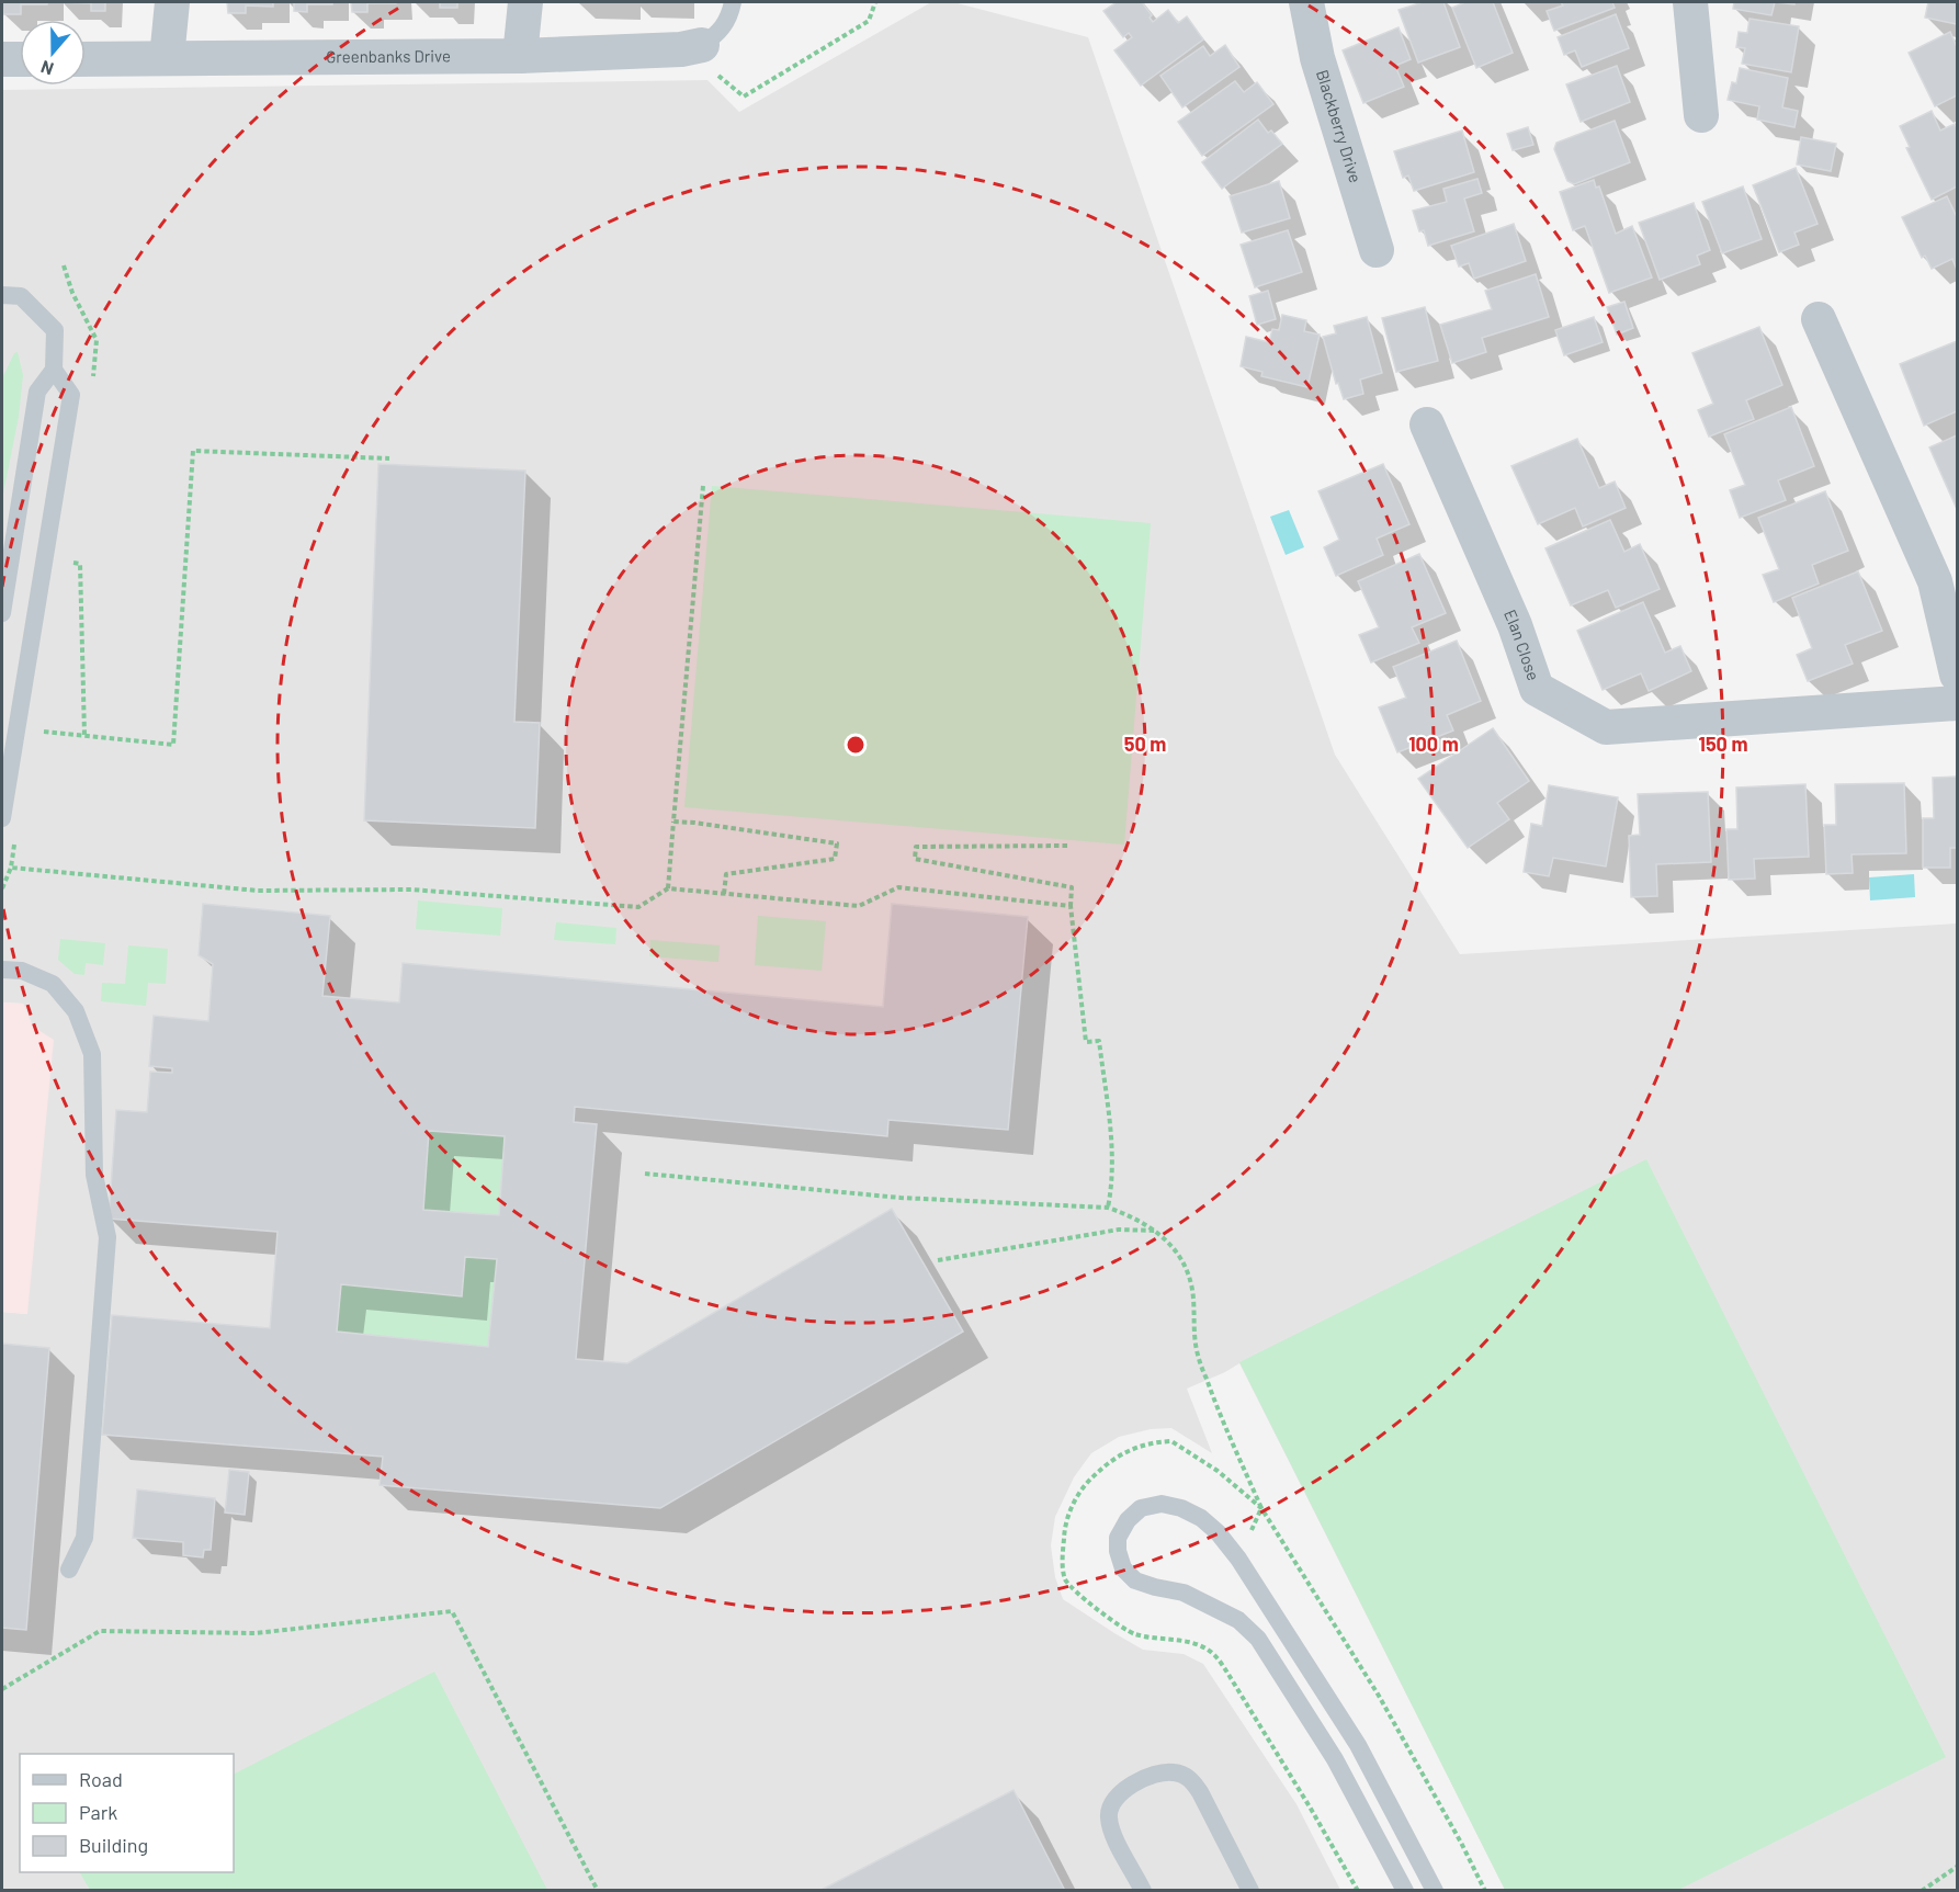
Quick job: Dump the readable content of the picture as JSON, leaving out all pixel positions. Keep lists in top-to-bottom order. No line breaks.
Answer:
{"streets":{"street":["Greenbanks Drive","Blackberry Drive","Elan Close"]},"legend":["Road","Park","Building"],"north":"bottom","rings":["50 m","100 m","150 m"]}
